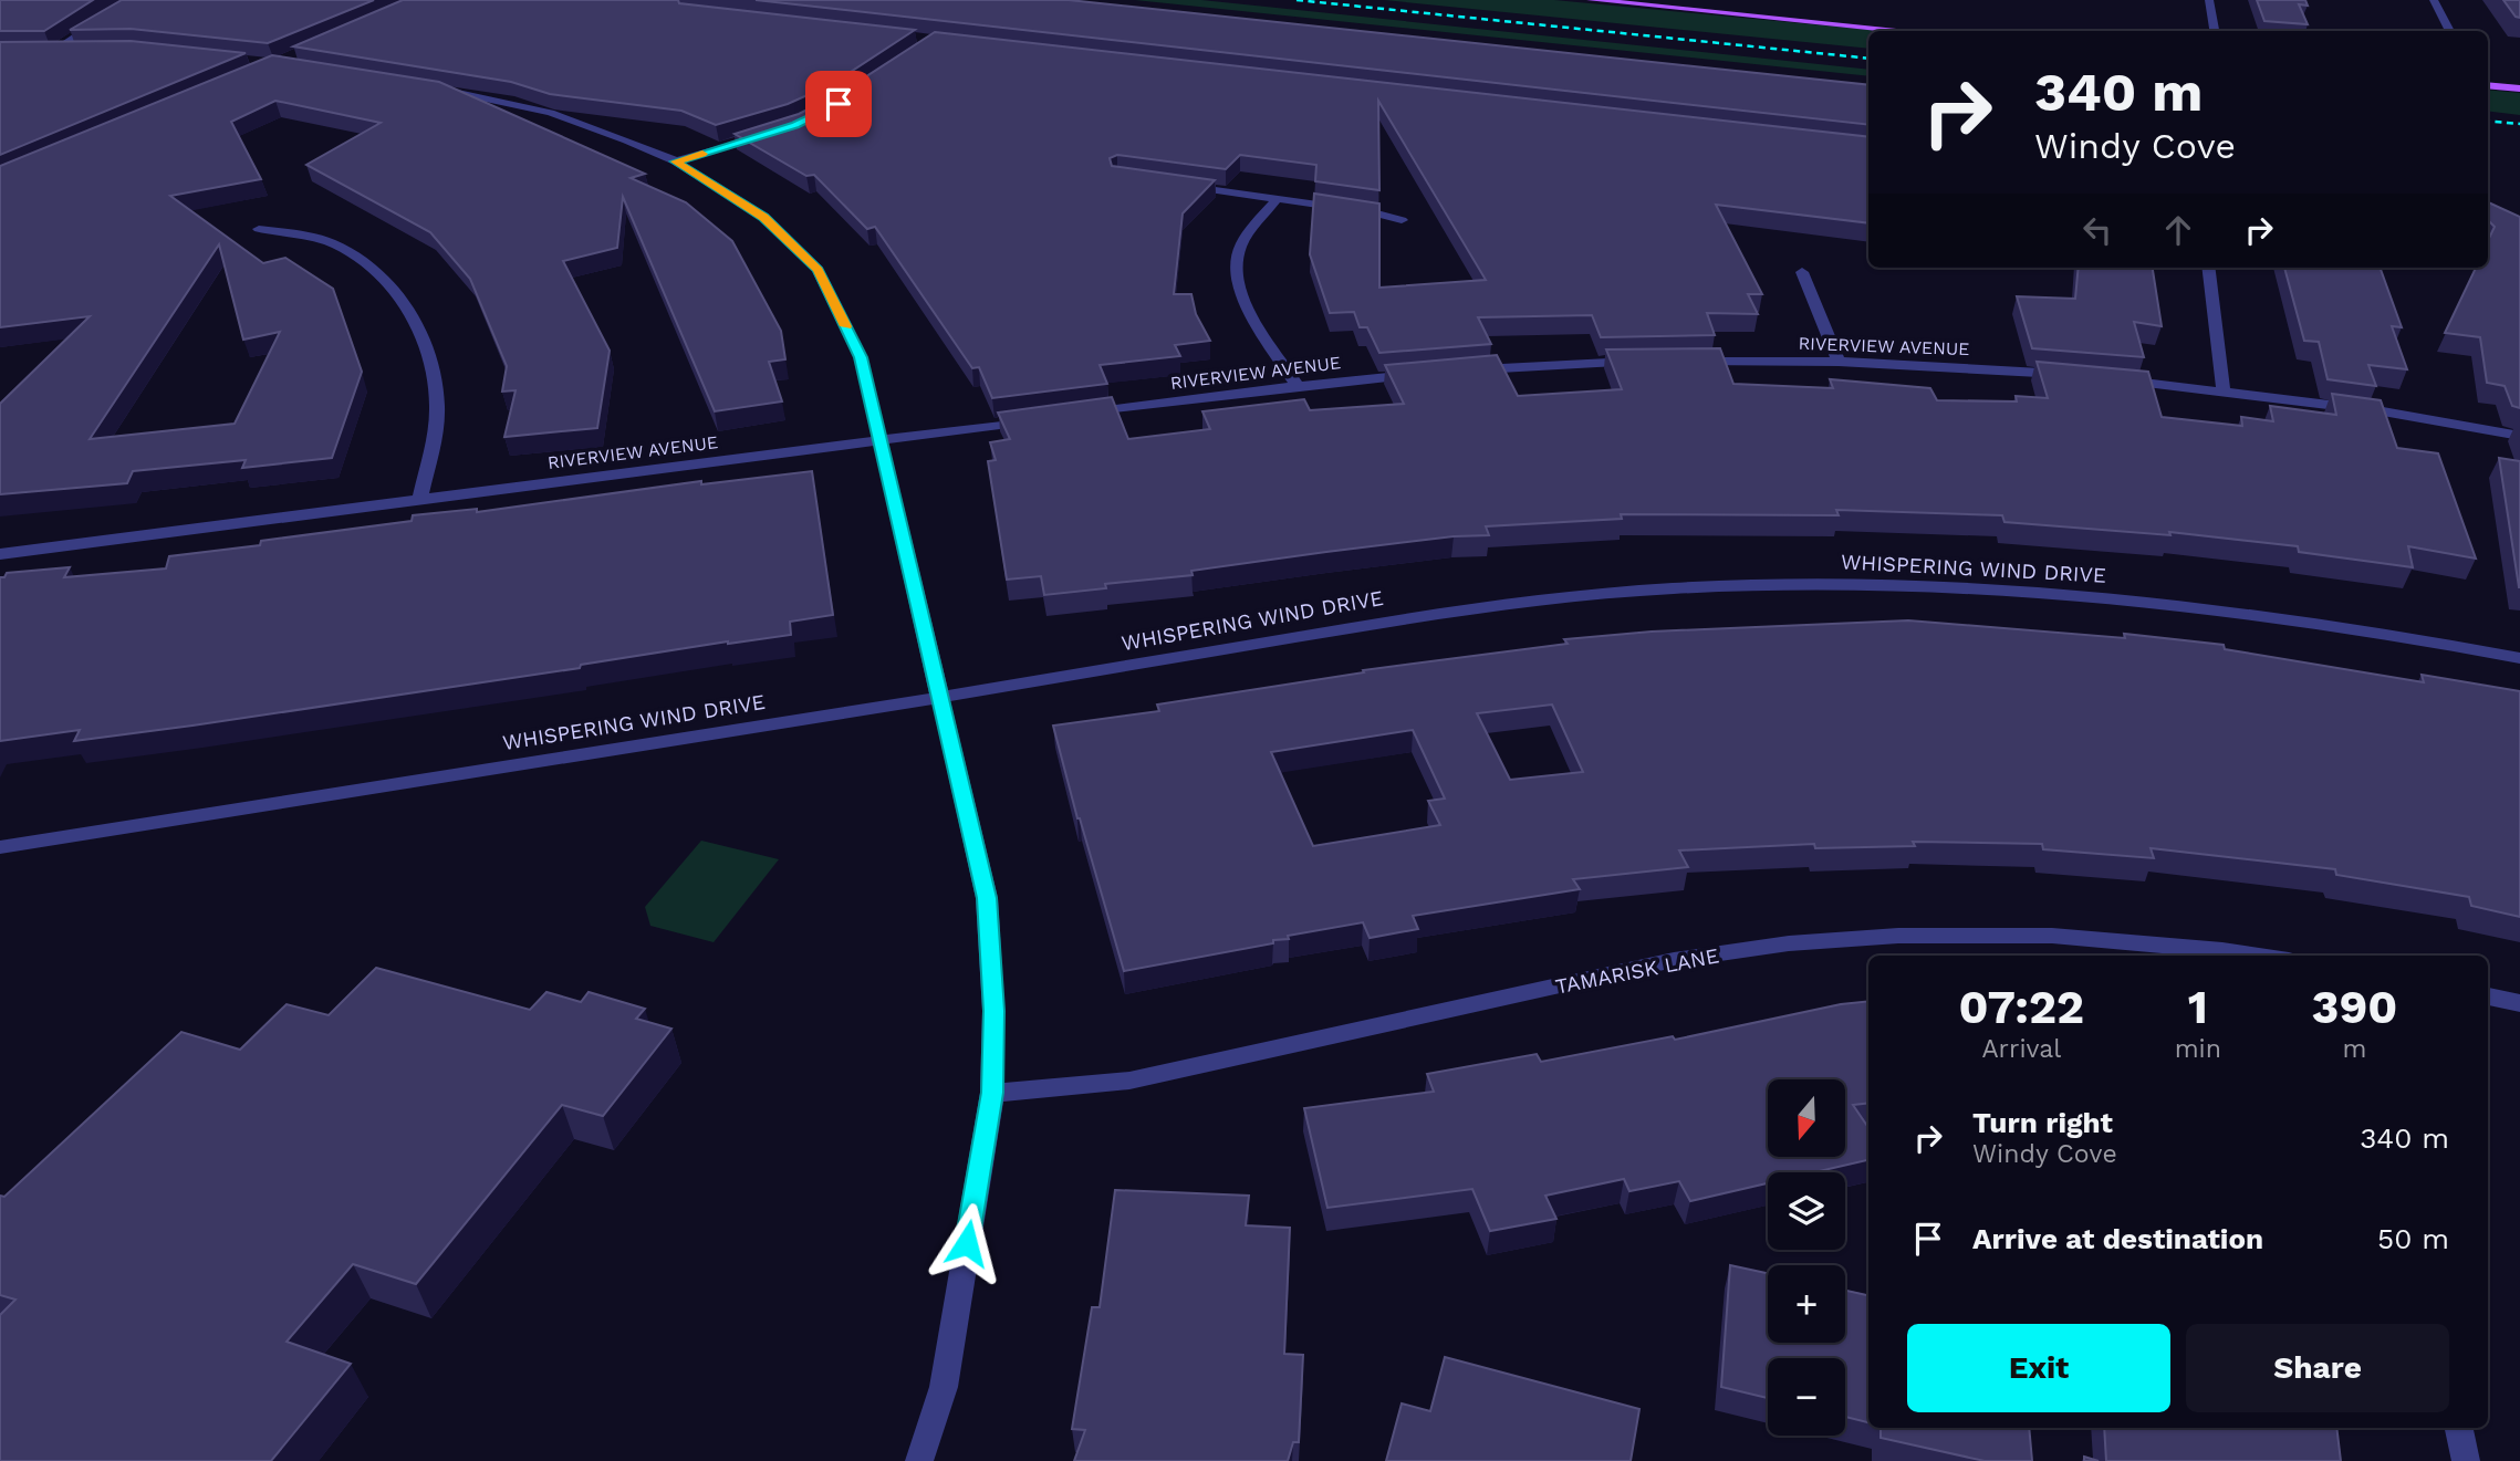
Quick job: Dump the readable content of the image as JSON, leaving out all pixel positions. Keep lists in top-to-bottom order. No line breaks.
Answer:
{"streets":{"street":["RIVERVIEW AVENUE","WHISPERING WIND DRIVE","TAMARISK LANE"]},"north":"bottom","page":{"turn":["340 m","Windy Cove"],"eta":["07:22","Arrival","1","min","390","m"],"map_buttons":["+","−"],"list":[{"name":"Turn right","note":"Windy Cove","value":"340 m"},{"name":"Arrive at destination","value":"50 m"}],"buttons":["Exit","Share"]}}
